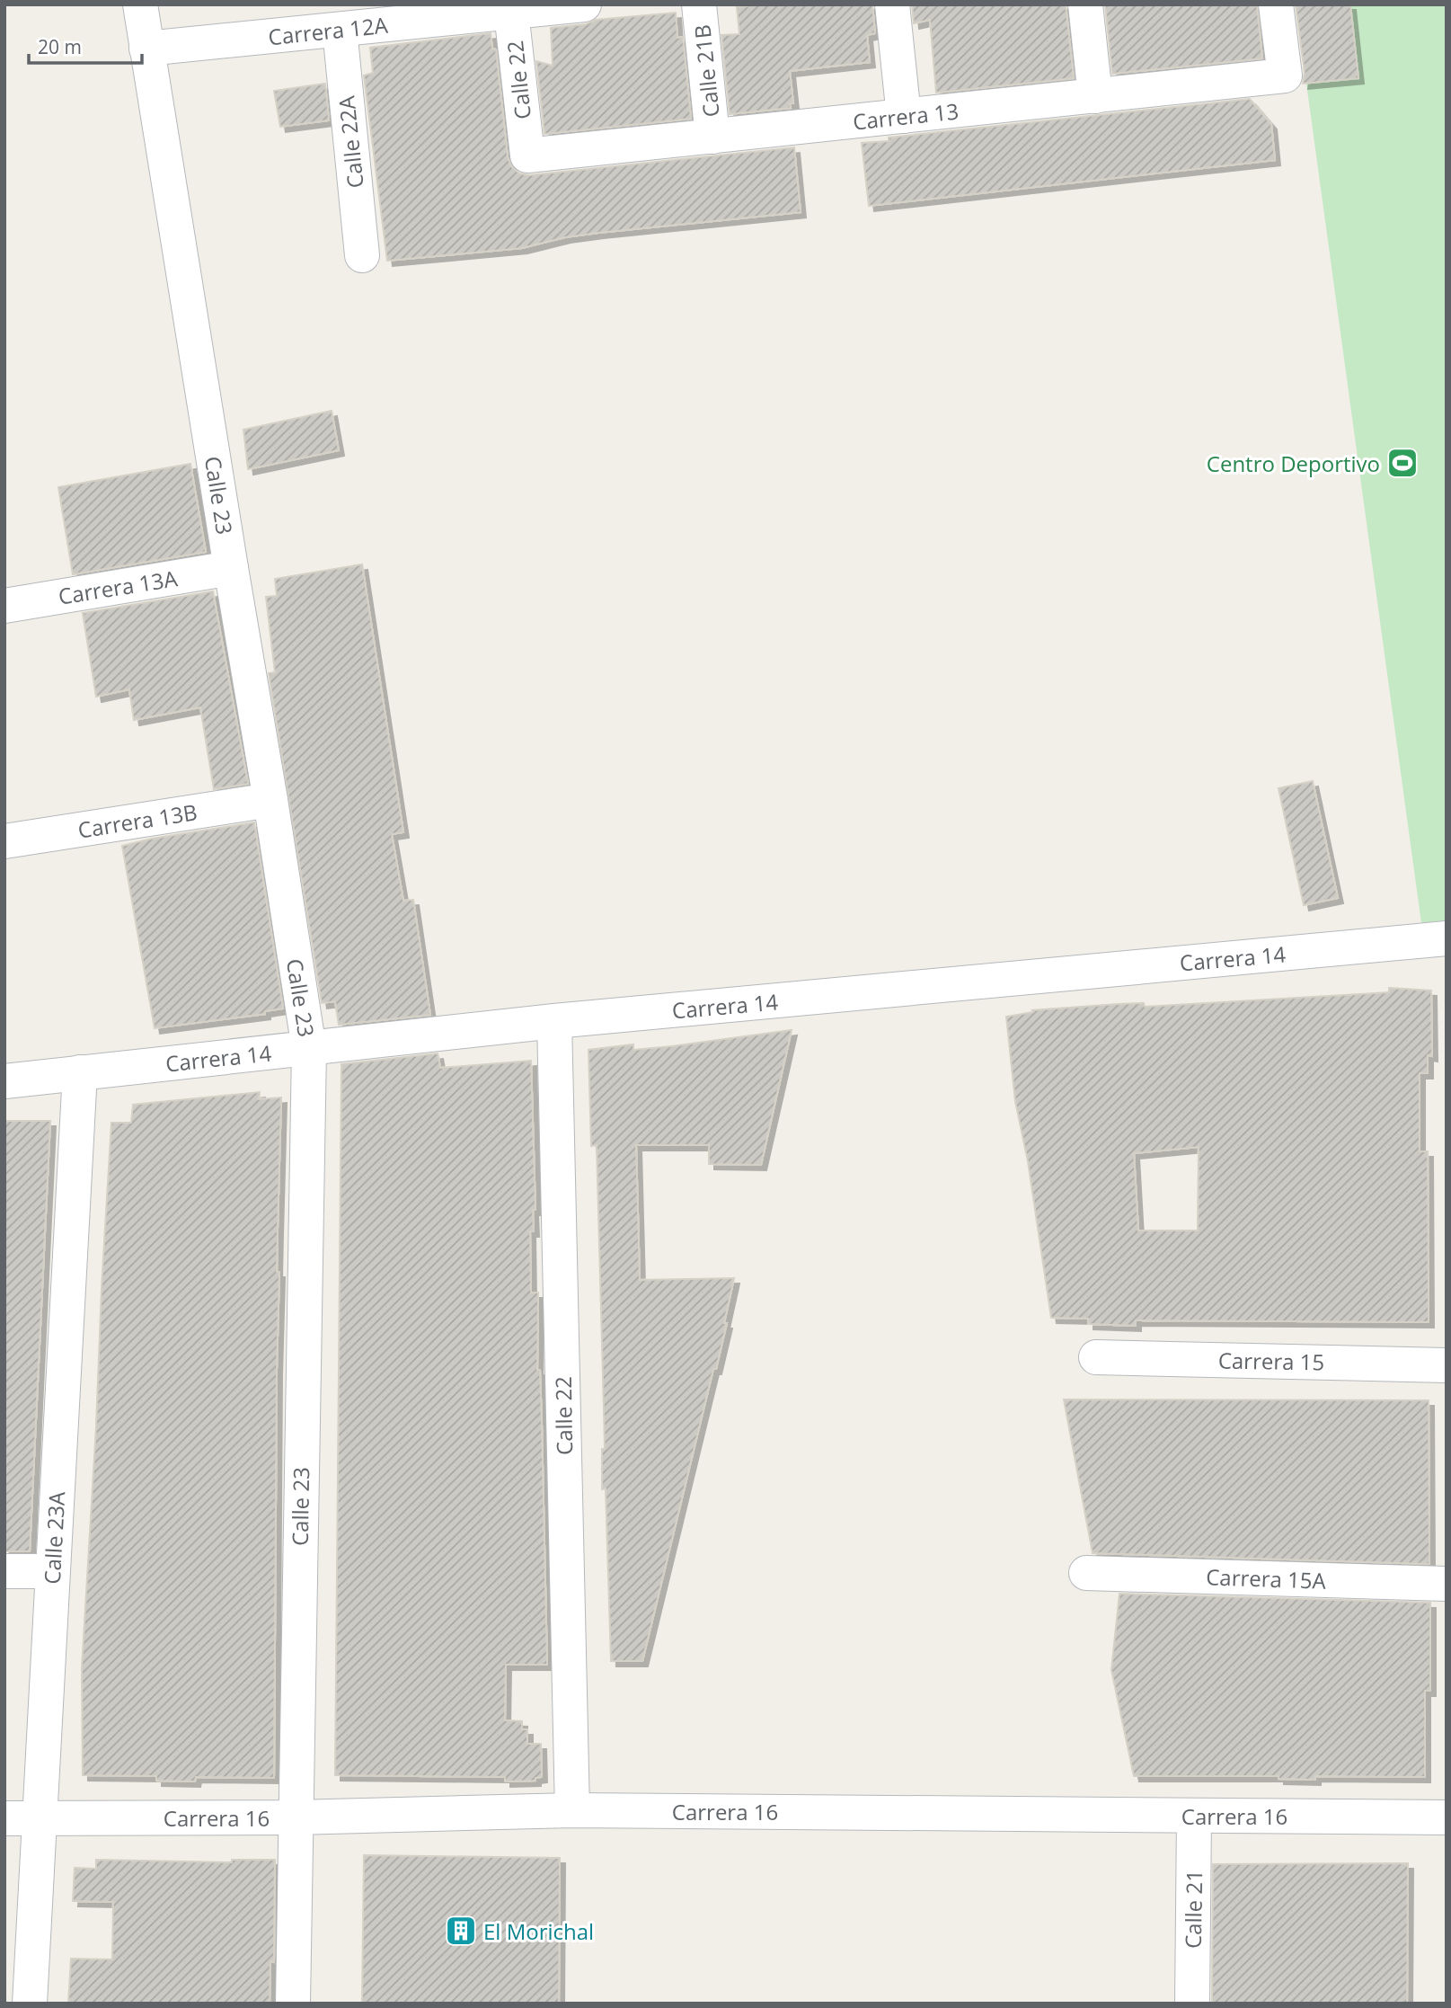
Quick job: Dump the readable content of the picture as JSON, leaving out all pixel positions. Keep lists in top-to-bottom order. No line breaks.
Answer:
{"streets":{"street":["Carrera 12A","Calle 21B","Calle 22","Carrera 13","Calle 22A","Calle 23","Carrera 13A","Carrera 13B","Carrera 14","Carrera 15","Calle 23A","Carrera 15A","Carrera 16","Calle 21"]},"crossings":[["Carrera 12A","Calle 22"],["Carrera 12A","Calle 22A"],["Carrera 12A","Calle 23"],["Calle 21B","Carrera 13"],["Calle 22","Carrera 13"],["Calle 22","Carrera 14"],["Calle 22","Carrera 16"],["Calle 23","Carrera 13A"],["Calle 23","Carrera 13B"],["Calle 23","Carrera 14"],["Calle 23","Carrera 16"],["Carrera 14","Calle 23A"],["Calle 23A","Carrera 16"],["Carrera 16","Calle 21"]],"places":{"sports":["Centro Deportivo"],"building":["El Morichal"]},"scale_bar":"20 m"}
